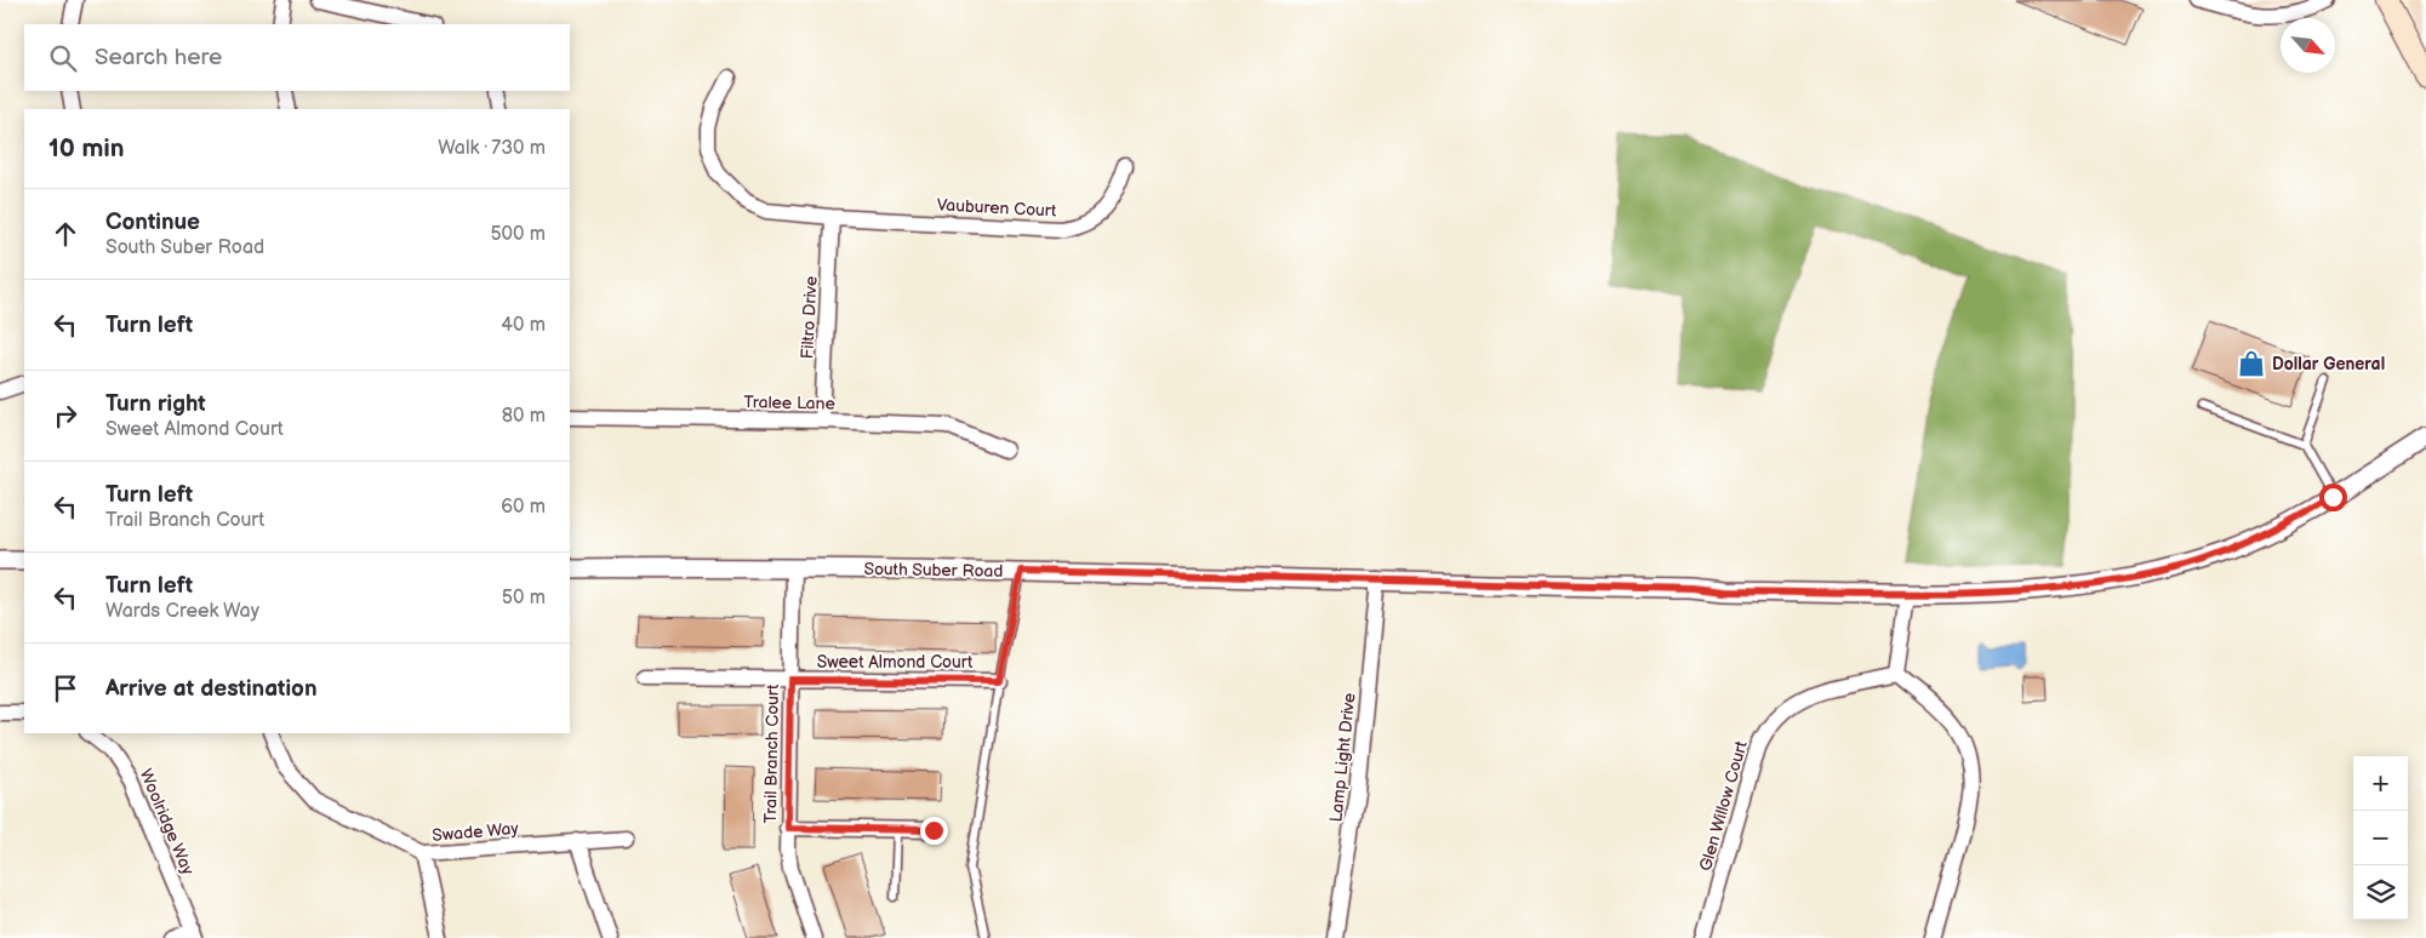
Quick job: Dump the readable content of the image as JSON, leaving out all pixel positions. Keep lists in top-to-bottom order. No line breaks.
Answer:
{"streets":{"street":["Vauburen Court","Filtro Drive","Tralee Lane","South Suber Road","Sweet Almond Court","Trail Branch Court","Lamp Light Drive","Glen Willow Court","Woolridge Way","Swade Way"]},"crossings":[["Vauburen Court","Filtro Drive"],["Filtro Drive","Tralee Lane"],["South Suber Road","Trail Branch Court"],["South Suber Road","Lamp Light Drive"],["Sweet Almond Court","Trail Branch Court"]],"places":{"shop":["Dollar General"]},"north":"bottom right","page":{"search":"Search here","heading":["10 min","Walk · 730 m"],"list":[["Continue","South Suber Road","500 m"],["Turn left","40 m"],["Turn right","Sweet Almond Court","80 m"],["Turn left","Trail Branch Court","60 m"],["Turn left","Wards Creek Way","50 m"],"Arrive at destination"],"map_buttons":["+","−"]}}
